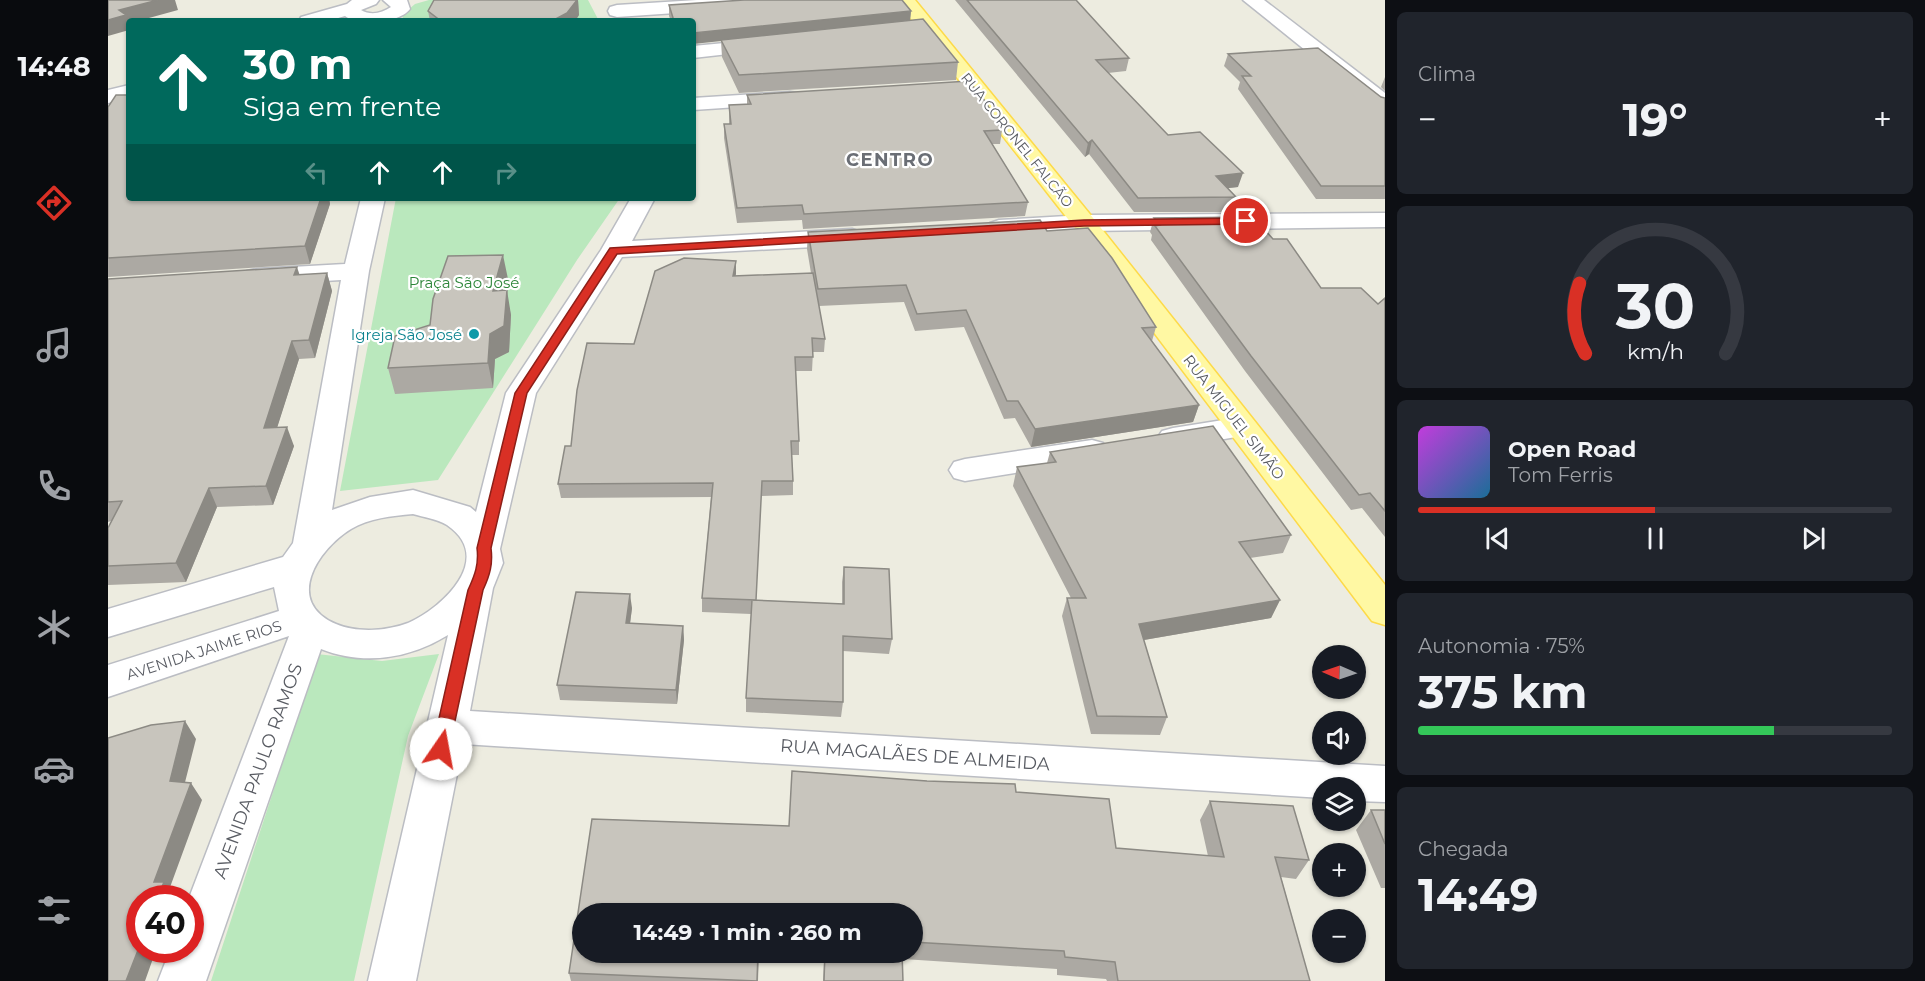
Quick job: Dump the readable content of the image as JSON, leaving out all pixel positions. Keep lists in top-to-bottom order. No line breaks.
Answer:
{"streets":{"main road":["RUA CORONEL FALCÃO","RUA MIGUEL SIMÃO"],"street":["AVENIDA JAIME RIOS","RUA MAGALÃES DE ALMEIDA","AVENIDA PAULO RAMOS"]},"crossings":[["RUA CORONEL FALCÃO","RUA MIGUEL SIMÃO"],["AVENIDA JAIME RIOS","AVENIDA PAULO RAMOS"]],"districts":["CENTRO"],"parks":["Praça São José"],"places":["Igreja São José"],"north":"left","page":{"tabs":"14:48","tile":["Clima",["Autonomia · 75%","375 km"],["Chegada","14:49"]],"turn":["30 m","Siga em frente"],"heat":["−","19°","+"],"song":["Open Road","Tom Ferris"],"map_buttons":["+","−"],"limit":"40","trip":"14:49 · 1 min · 260 m","gauge":["30","km/h"]}}
